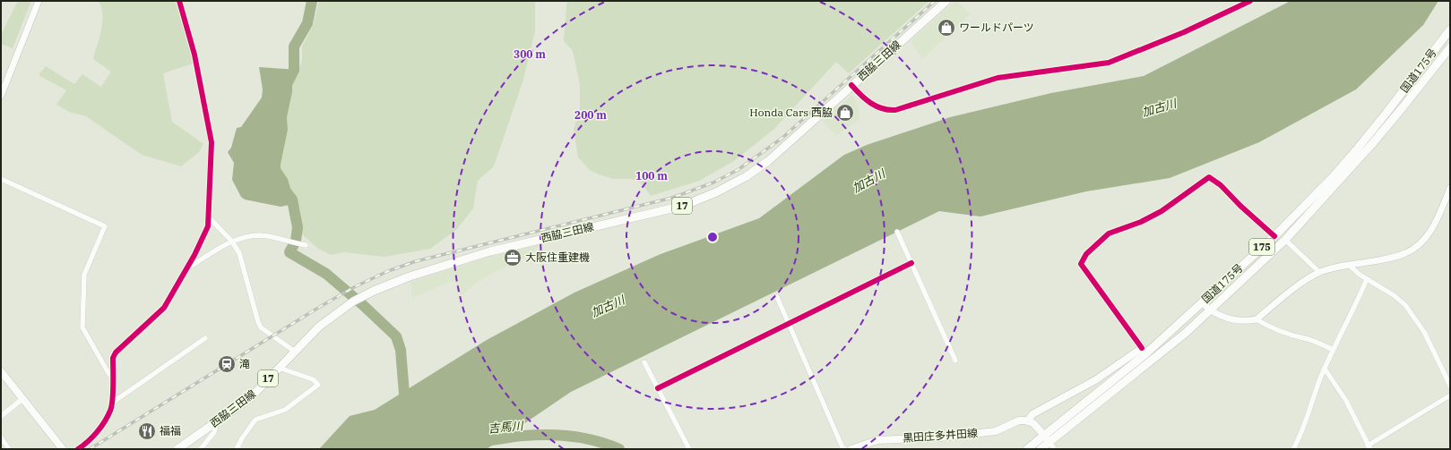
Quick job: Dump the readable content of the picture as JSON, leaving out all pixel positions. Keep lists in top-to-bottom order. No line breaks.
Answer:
{"streets":{"main road":["西脇三田線","国道175号","17","175","黒田庄多井田線"]},"water":["加古川","吉馬川"],"places":{"shop":["ワールドパーツ","Honda Cars 西脇"],"office":["大阪住重建機"],"station":["滝"],"restaurant":["福福"]},"rings":["300 m","200 m","100 m"]}
